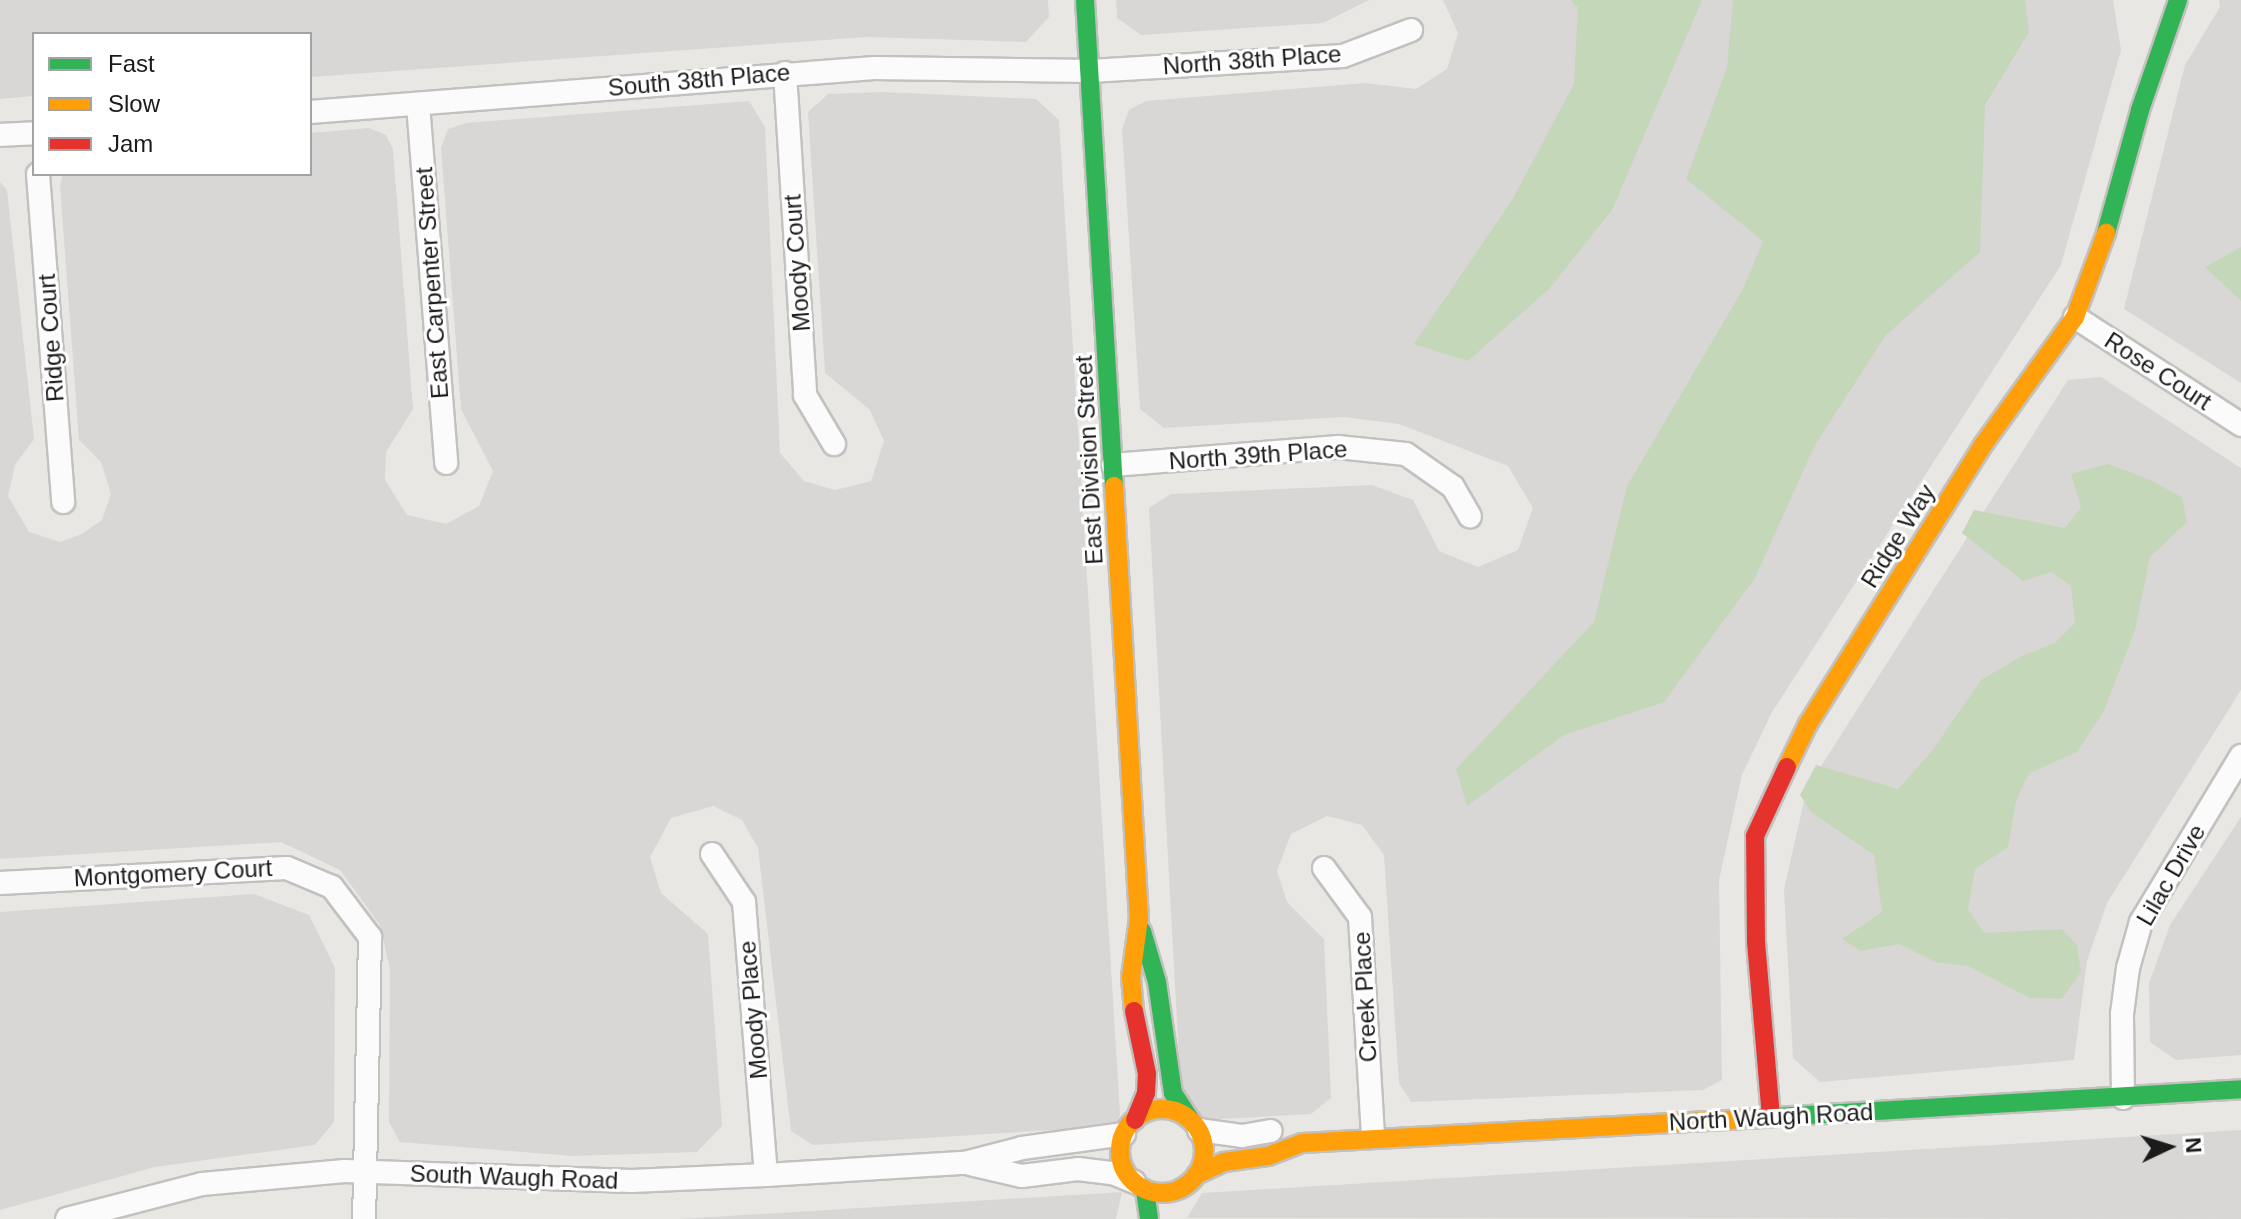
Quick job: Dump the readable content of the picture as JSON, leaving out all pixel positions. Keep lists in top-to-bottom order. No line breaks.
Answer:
{"streets":{"street":["North 38th Place","South 38th Place","Moody Court","East Carpenter Street","Ridge Court","Rose Court","North 39th Place","East Division Street","Ridge Way","Montgomery Court","Lilac Drive","Creek Place","Moody Place","North Waugh Road","South Waugh Road"]},"crossings":[["North 38th Place","South 38th Place"],["North 38th Place","East Division Street"],["South 38th Place","Moody Court"],["South 38th Place","East Carpenter Street"],["South 38th Place","East Division Street"],["Rose Court","Ridge Way"],["North 39th Place","East Division Street"],["East Division Street","North Waugh Road"],["East Division Street","South Waugh Road"],["Ridge Way","North Waugh Road"],["Montgomery Court","South Waugh Road"],["Lilac Drive","North Waugh Road"],["Creek Place","North Waugh Road"],["Moody Place","South Waugh Road"],["North Waugh Road","South Waugh Road"]],"legend":["Fast","Slow","Jam"],"north":"right"}
